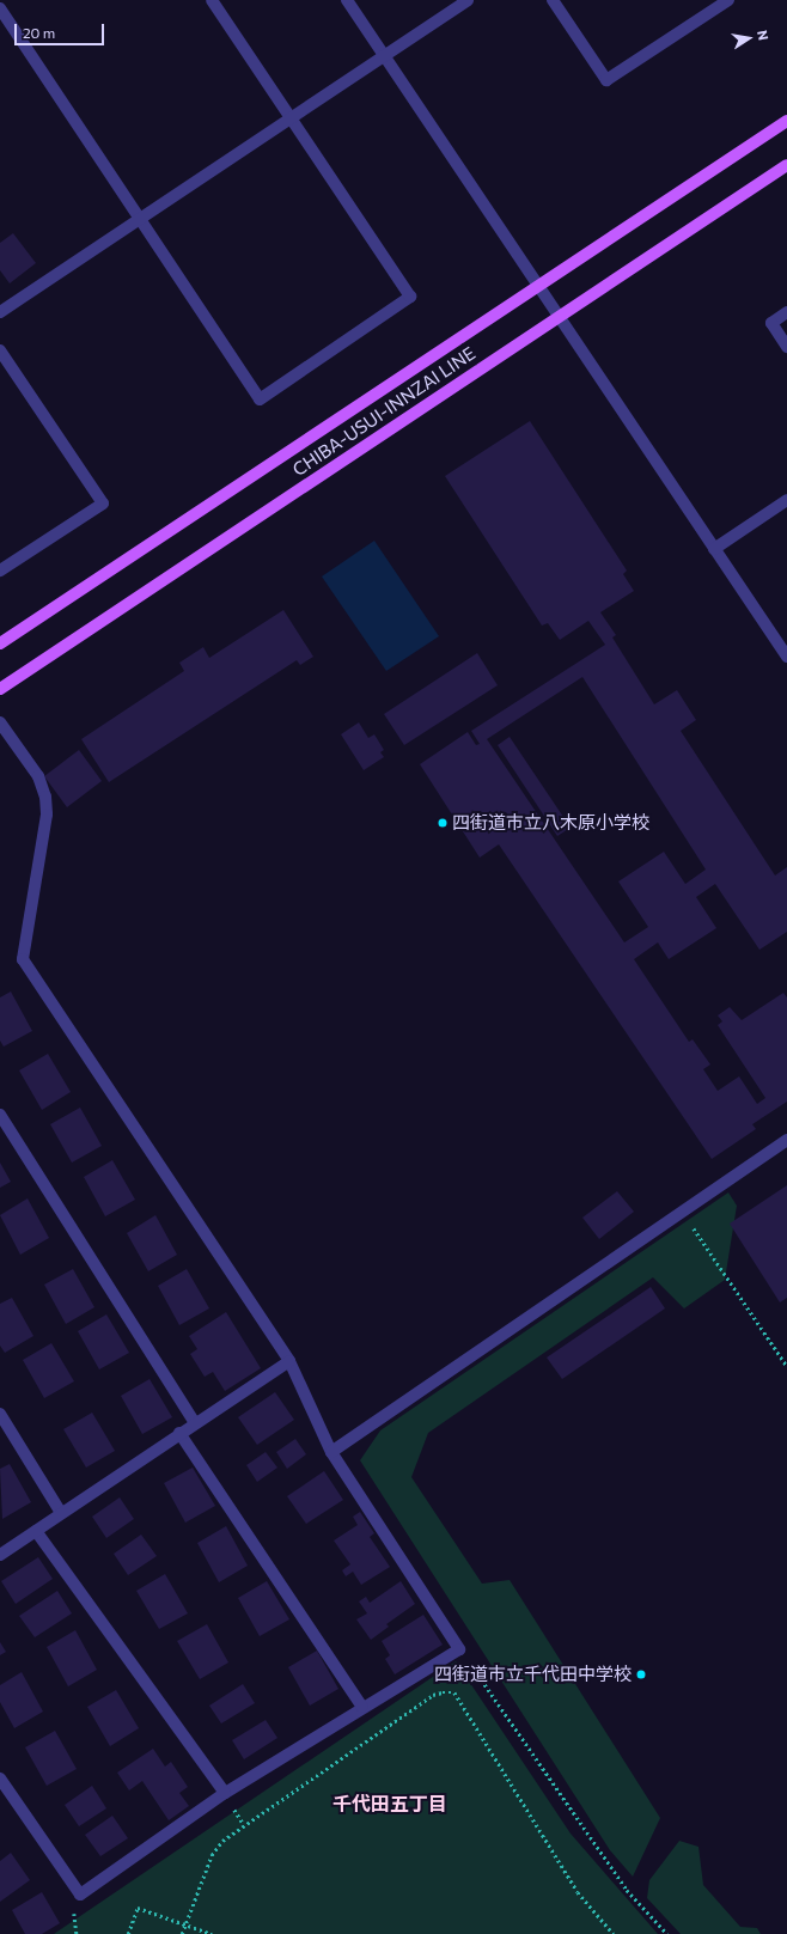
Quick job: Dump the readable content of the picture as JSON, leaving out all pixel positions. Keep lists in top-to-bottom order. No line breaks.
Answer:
{"streets":{"main road":["CHIBA-USUI-INNZAI LINE"]},"districts":["千代田五丁目"],"places":["四街道市立八木原小学校","四街道市立千代田中学校"],"scale_bar":"20 m","north":"right"}
